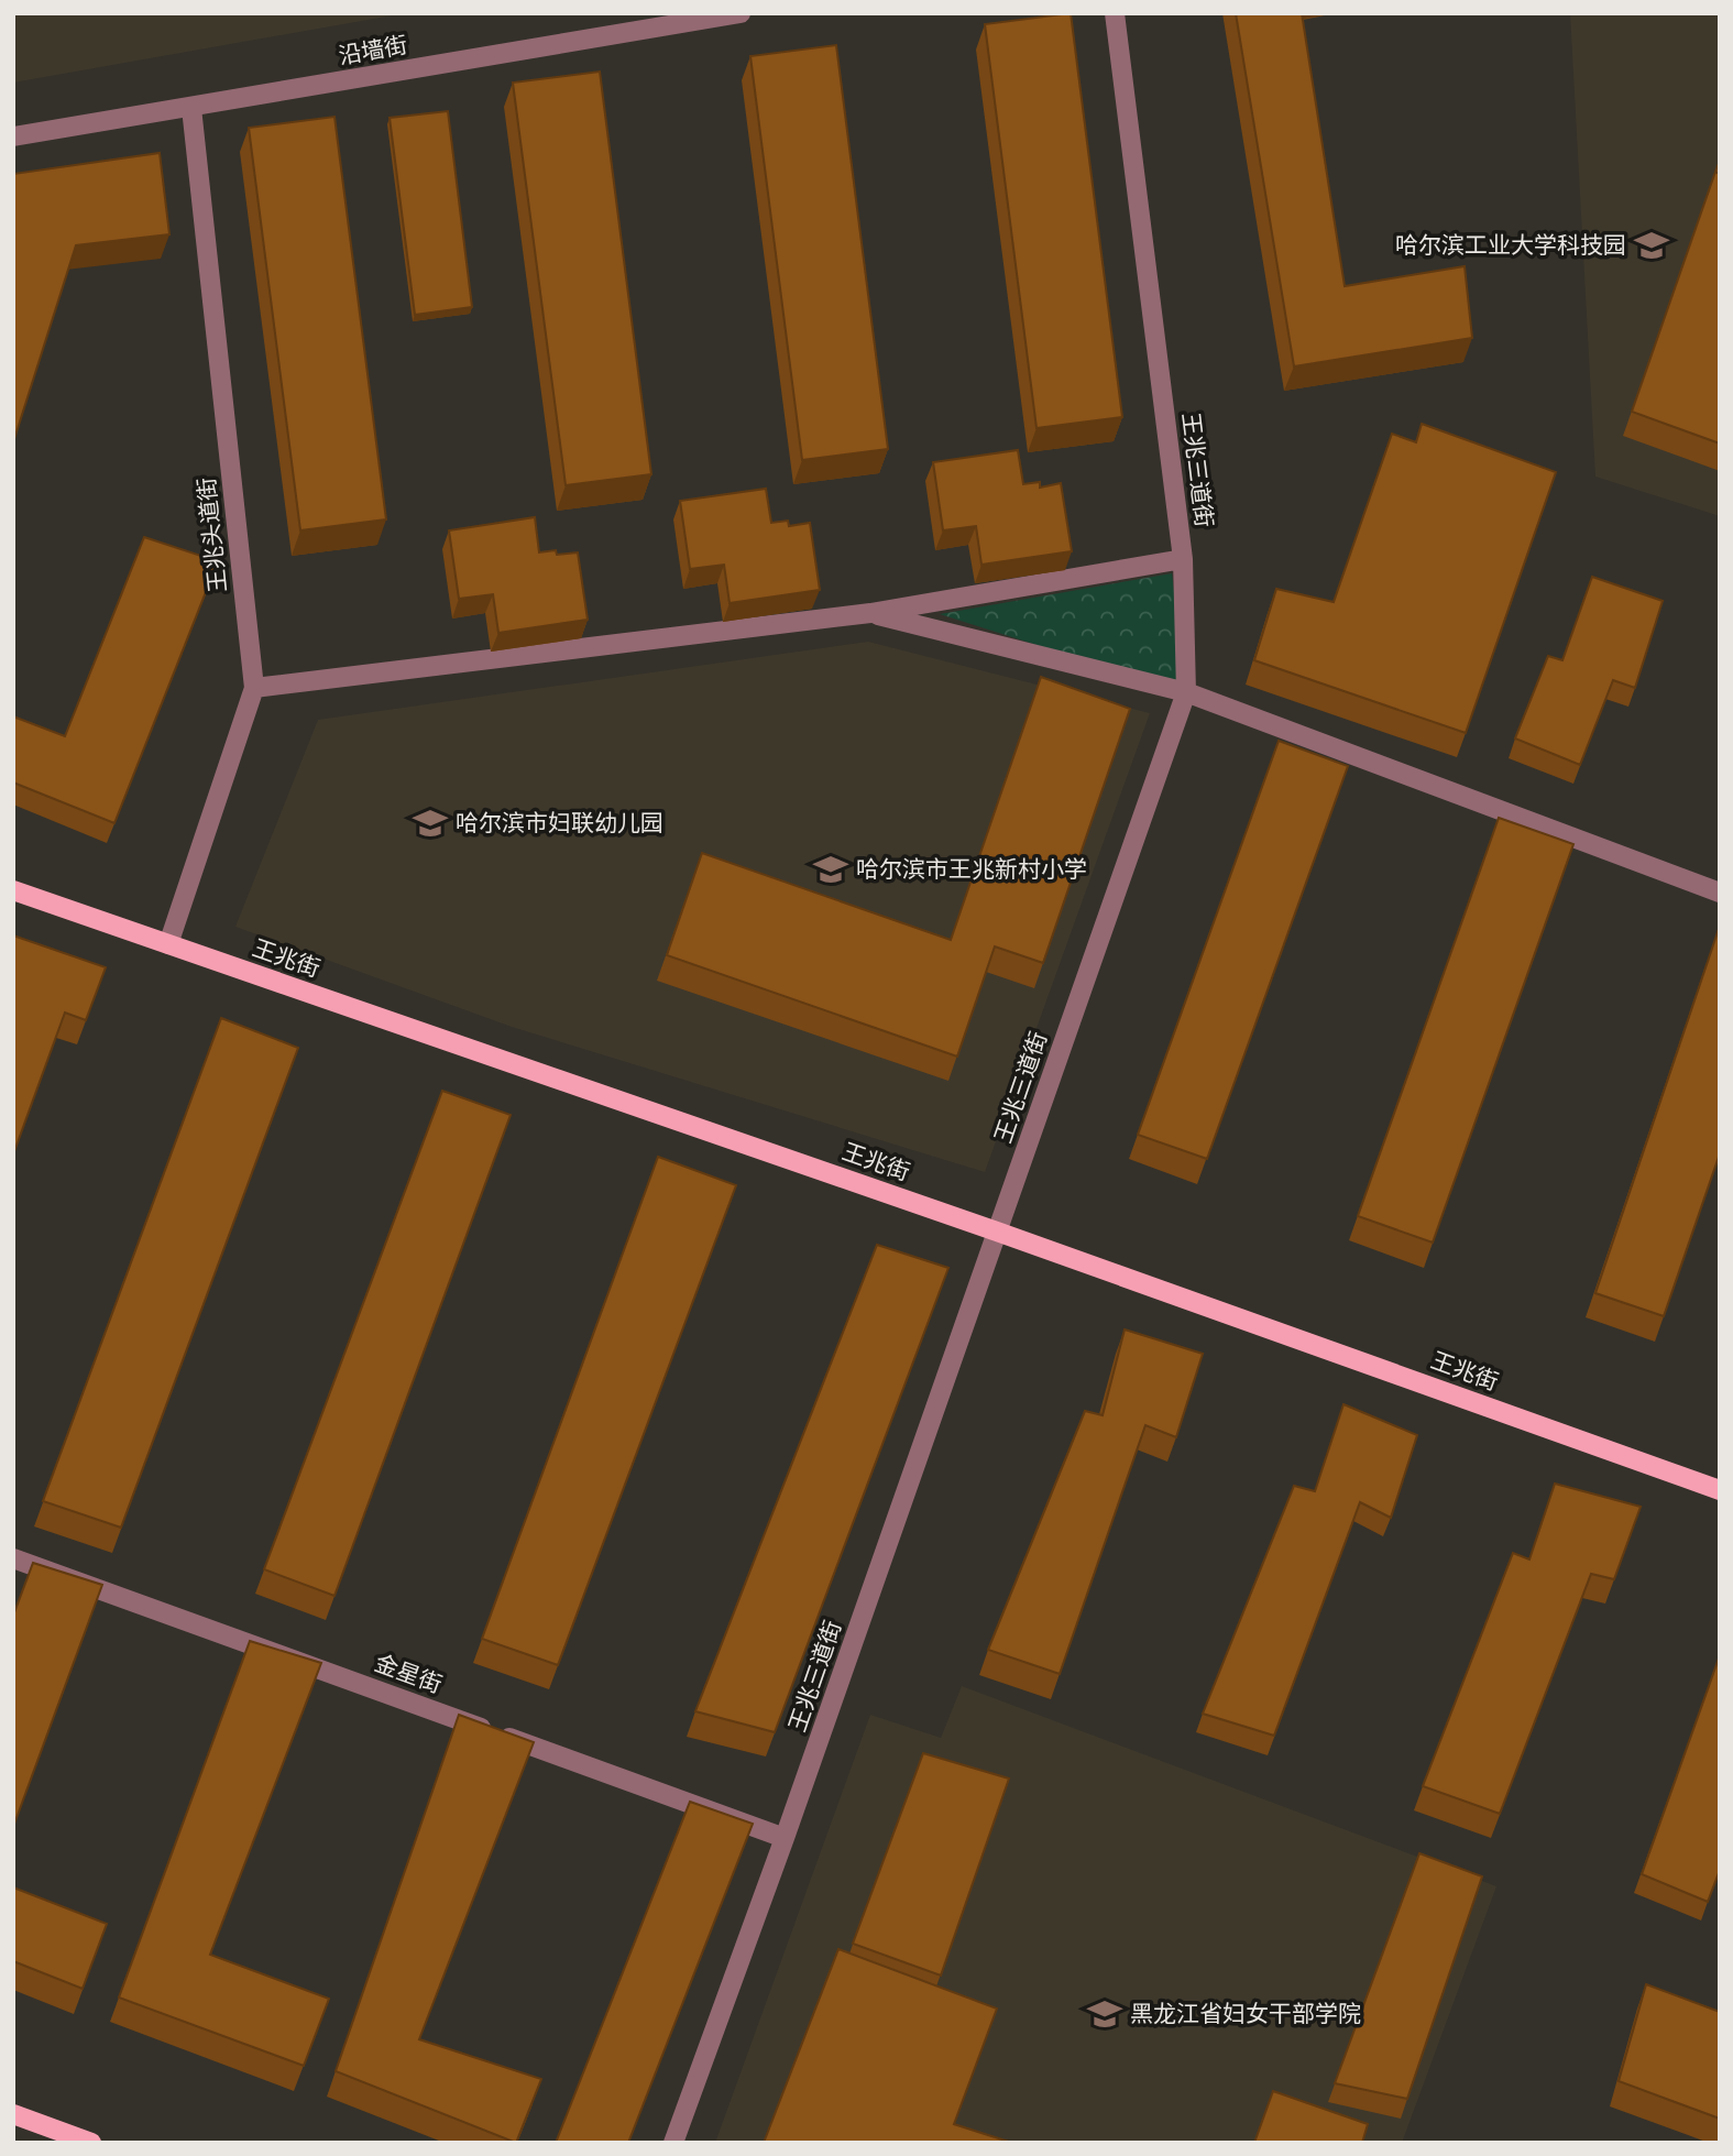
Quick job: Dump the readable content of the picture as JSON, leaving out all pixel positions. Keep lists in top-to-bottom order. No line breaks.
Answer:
{"streets":{"main road":["王兆街"],"street":["沿墙街","王兆三道街","王兆头道街","金星街"]},"crossings":[["沿墙街","王兆头道街"],["王兆三道街","王兆街"],["王兆三道街","金星街"],["王兆头道街","王兆街"]],"places":{"school or university":["哈尔滨工业大学科技园","哈尔滨市妇联幼儿园","哈尔滨市王兆新村小学","黑龙江省妇女干部学院"]}}
